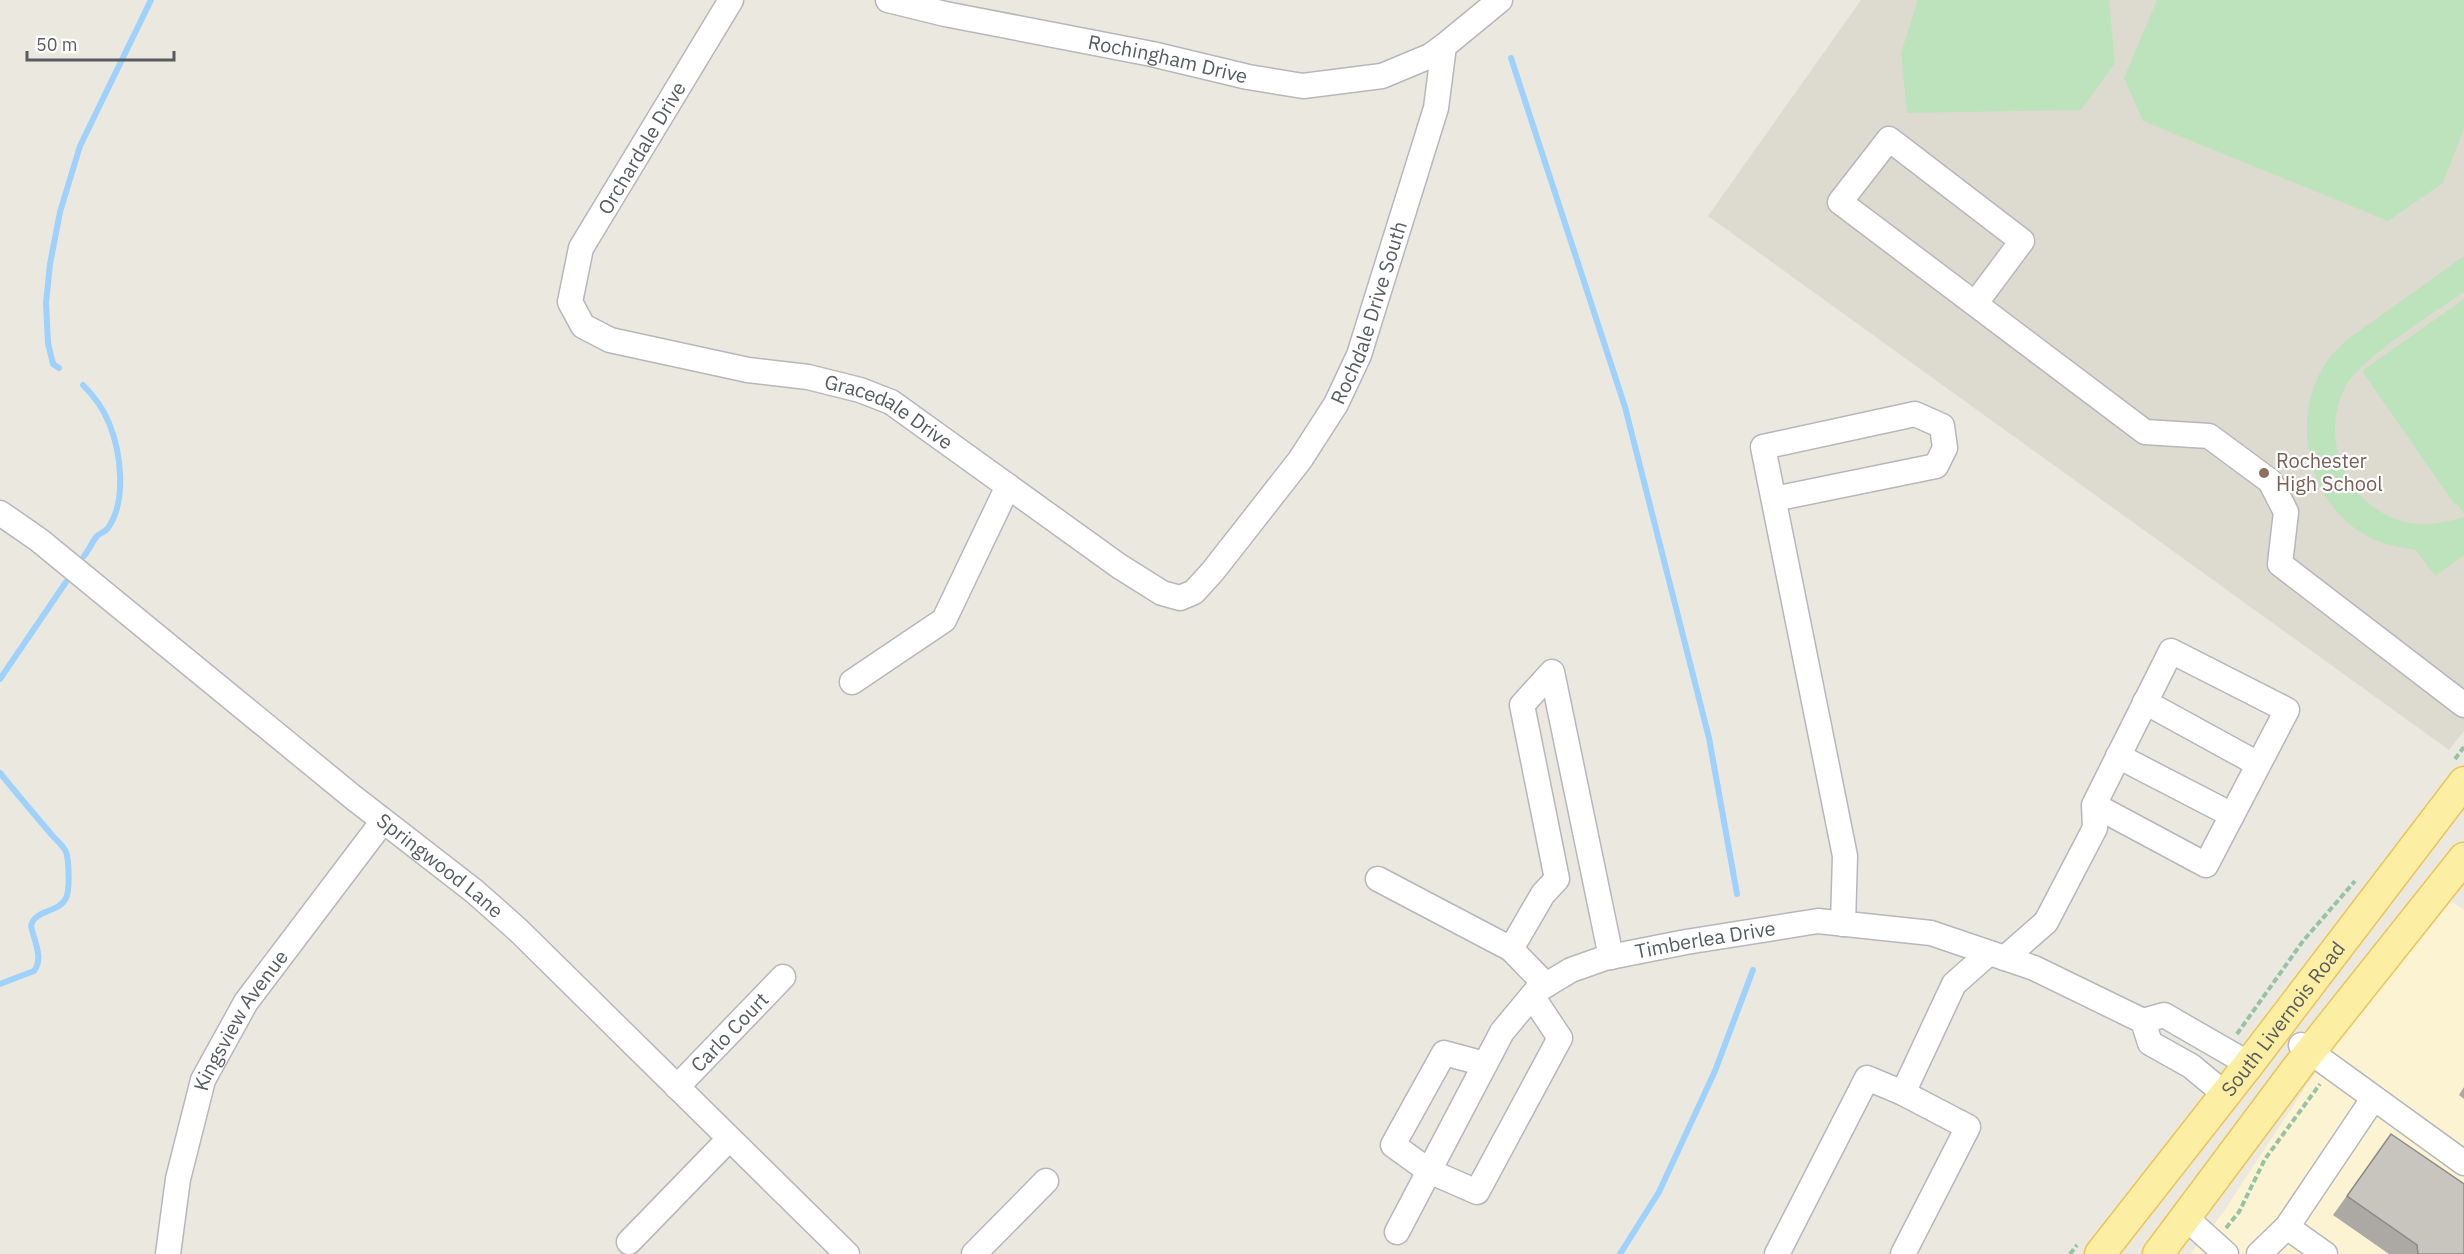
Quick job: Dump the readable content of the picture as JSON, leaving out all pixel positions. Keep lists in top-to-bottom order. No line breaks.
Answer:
{"streets":{"main road":["South Livernois Road"],"street":["Rochingham Drive","Orchardale Drive","Rochdale Drive South","Gracedale Drive","Springwood Lane","Timberlea Drive","Kingsview Avenue","Carlo Court"]},"crossings":[["Rochingham Drive","Rochdale Drive South"],["Orchardale Drive","Gracedale Drive"],["Rochdale Drive South","Gracedale Drive"],["Springwood Lane","Kingsview Avenue"],["Springwood Lane","Carlo Court"],["Timberlea Drive","South Livernois Road"]],"places":["Rochester High School"],"scale_bar":"50 m"}
